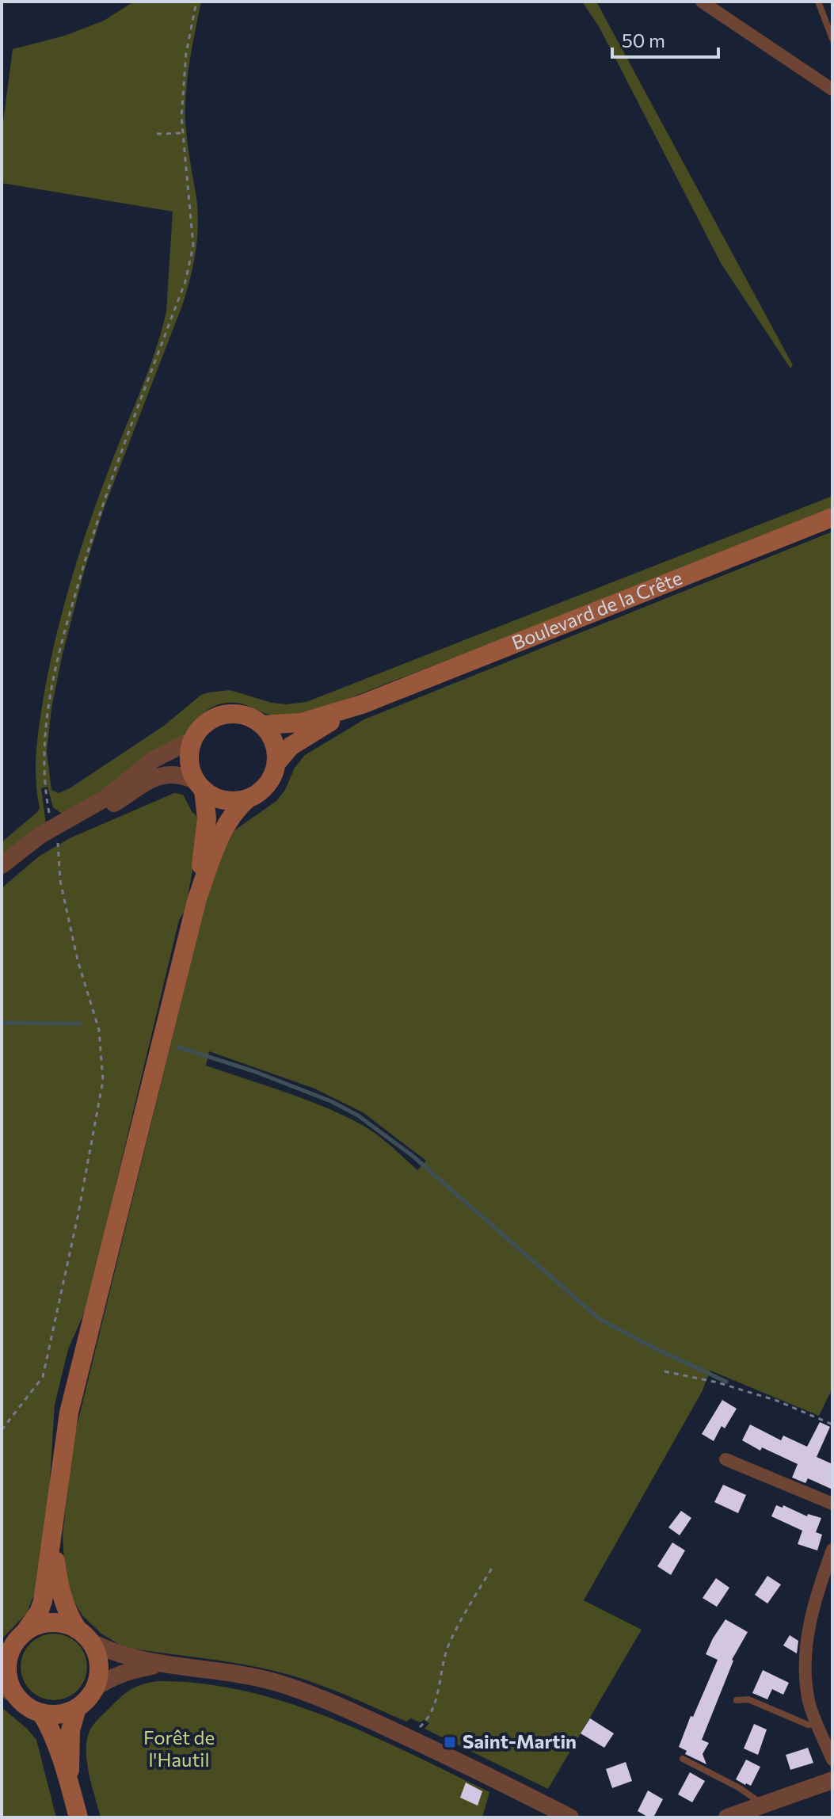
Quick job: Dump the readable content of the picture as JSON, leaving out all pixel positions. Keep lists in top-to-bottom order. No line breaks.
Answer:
{"streets":{"main road":["Boulevard de la Crête"]},"parks":["Forêt de l'Hautil"],"places":{"transit":["Saint-Martin"]},"scale_bar":"50 m"}
